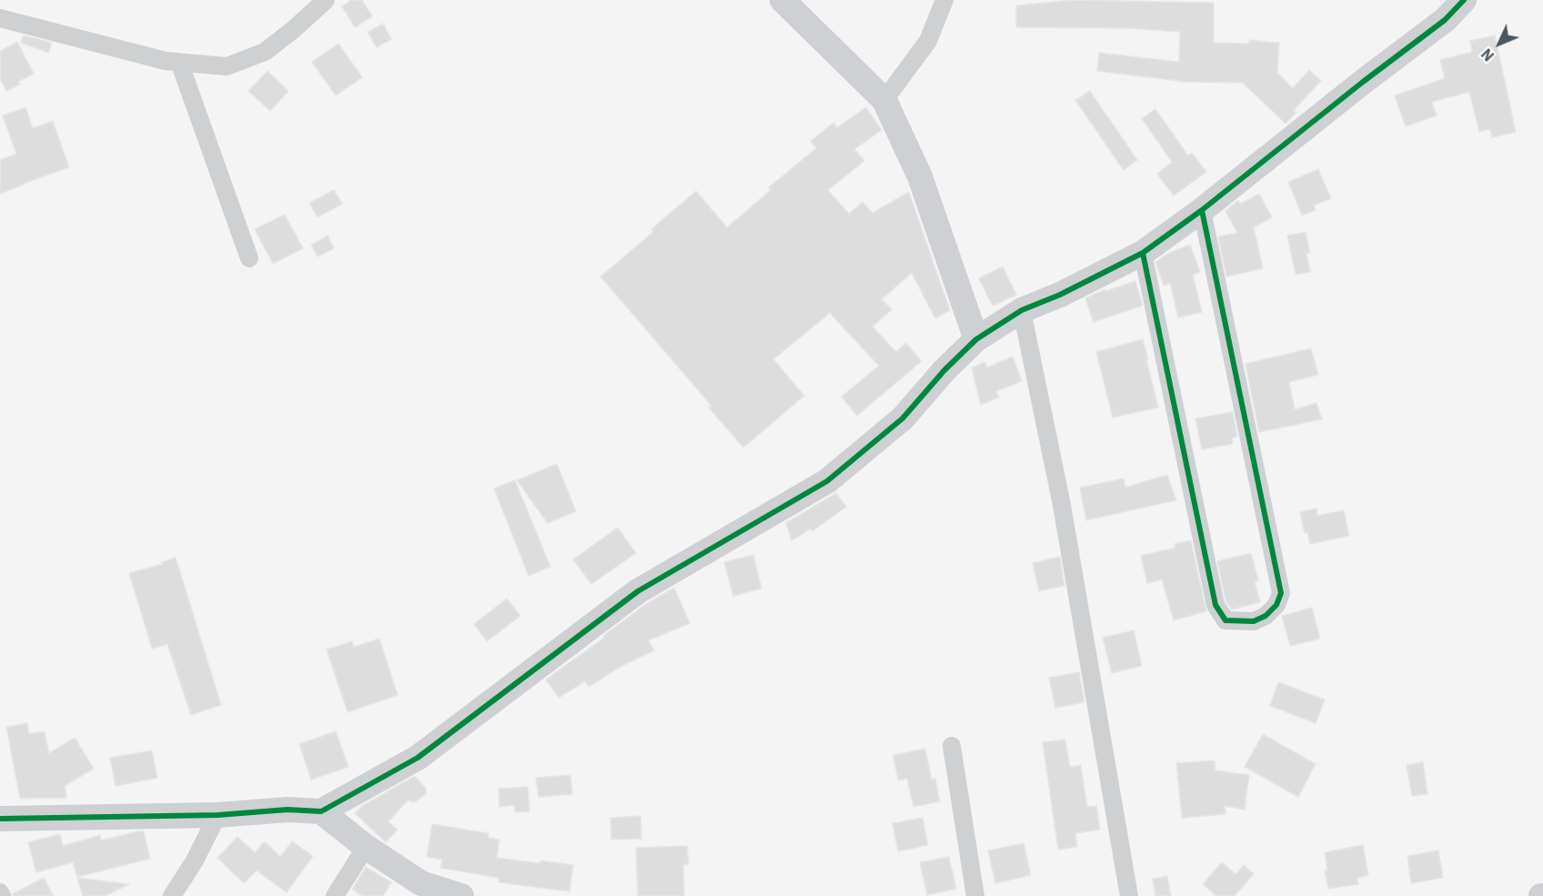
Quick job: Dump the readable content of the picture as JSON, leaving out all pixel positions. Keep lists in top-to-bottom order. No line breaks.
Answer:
{"north":"bottom left"}
